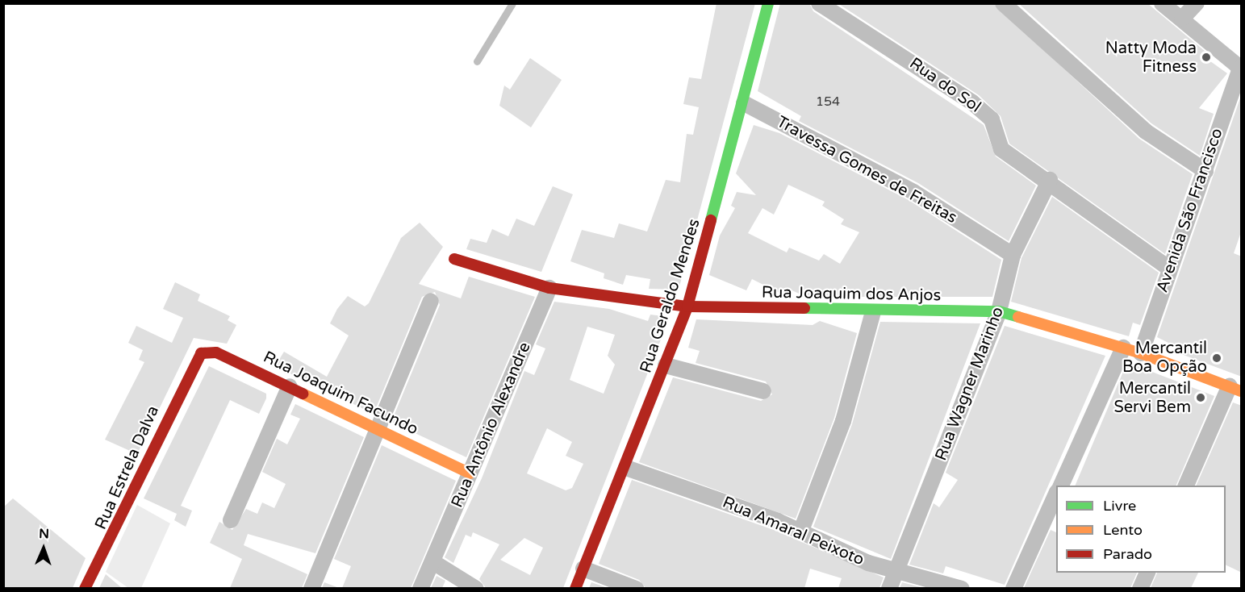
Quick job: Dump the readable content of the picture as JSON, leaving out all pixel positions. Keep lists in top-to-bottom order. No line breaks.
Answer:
{"streets":{"street":["Rua do Sol","Travessa Gomes de Freitas","Avenida São Francisco","Rua Joaquim dos Anjos","Rua Geraldo Mendes","Rua Wagner Marinho","Rua Joaquim Facundo","Rua Antônio Alexandre","Rua Estrela Dalva","Rua Amaral Peixoto"]},"crossings":[["Rua do Sol","Avenida São Francisco"],["Rua do Sol","Rua Wagner Marinho"],["Travessa Gomes de Freitas","Rua Geraldo Mendes"],["Travessa Gomes de Freitas","Rua Wagner Marinho"],["Avenida São Francisco","Rua Joaquim dos Anjos"],["Rua Joaquim dos Anjos","Rua Geraldo Mendes"],["Rua Joaquim dos Anjos","Rua Wagner Marinho"],["Rua Joaquim dos Anjos","Rua Antônio Alexandre"],["Rua Geraldo Mendes","Rua Amaral Peixoto"],["Rua Wagner Marinho","Rua Amaral Peixoto"],["Rua Joaquim Facundo","Rua Antônio Alexandre"],["Rua Joaquim Facundo","Rua Estrela Dalva"]],"places":["Natty Moda Fitness","Mercantil Boa Opção","Mercantil Servi Bem"],"house_numbers":["154"],"legend":["Livre","Lento","Parado"],"north":"top"}
